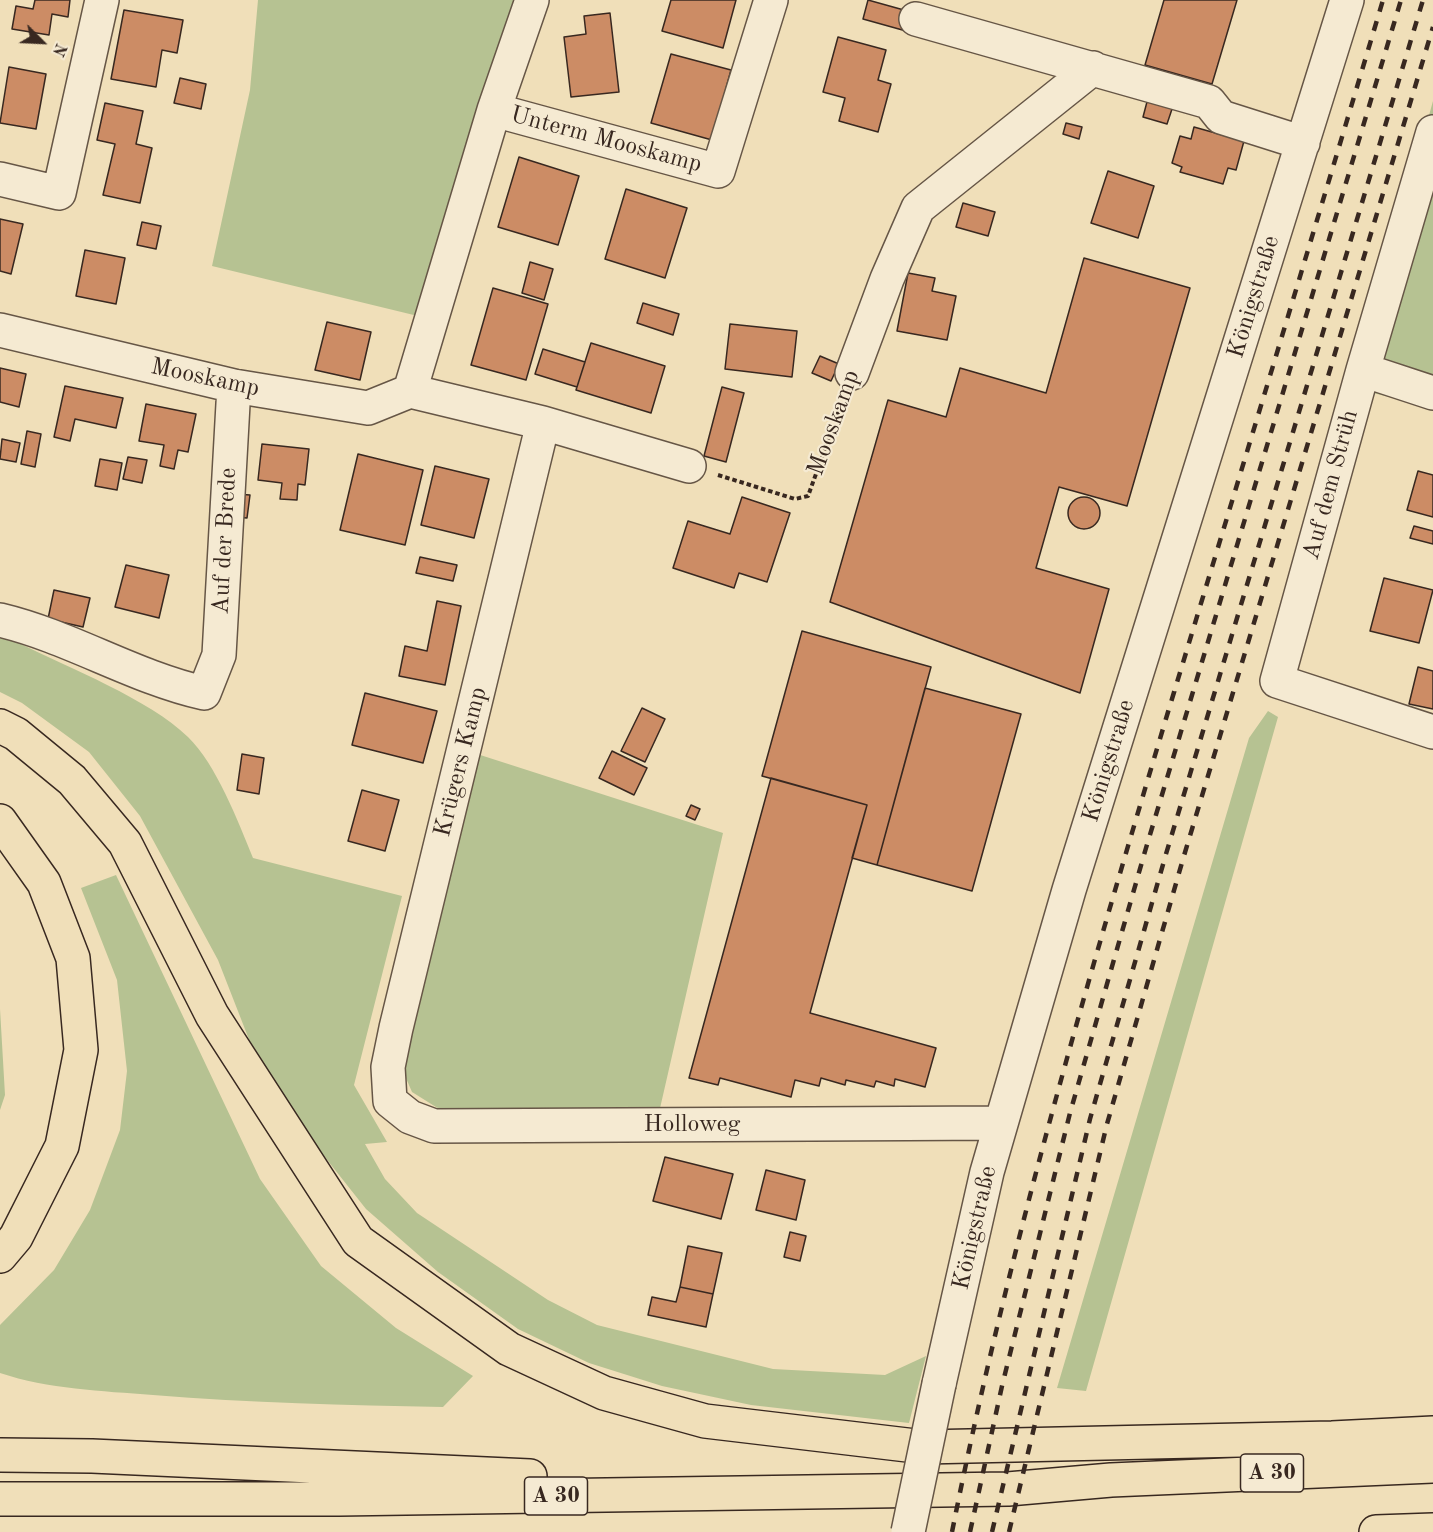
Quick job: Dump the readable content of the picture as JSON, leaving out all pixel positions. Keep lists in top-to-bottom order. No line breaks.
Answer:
{"streets":{"highway":["A 30"],"street":["Unterm Mooskamp","Königstraße","Mooskamp","Auf dem Strüh","Auf der Brede","Krügers Kamp","Holloweg"]},"crossings":[["Königstraße","Holloweg"],["Mooskamp","Auf der Brede"],["Krügers Kamp","Holloweg"]],"north":"bottom right"}
